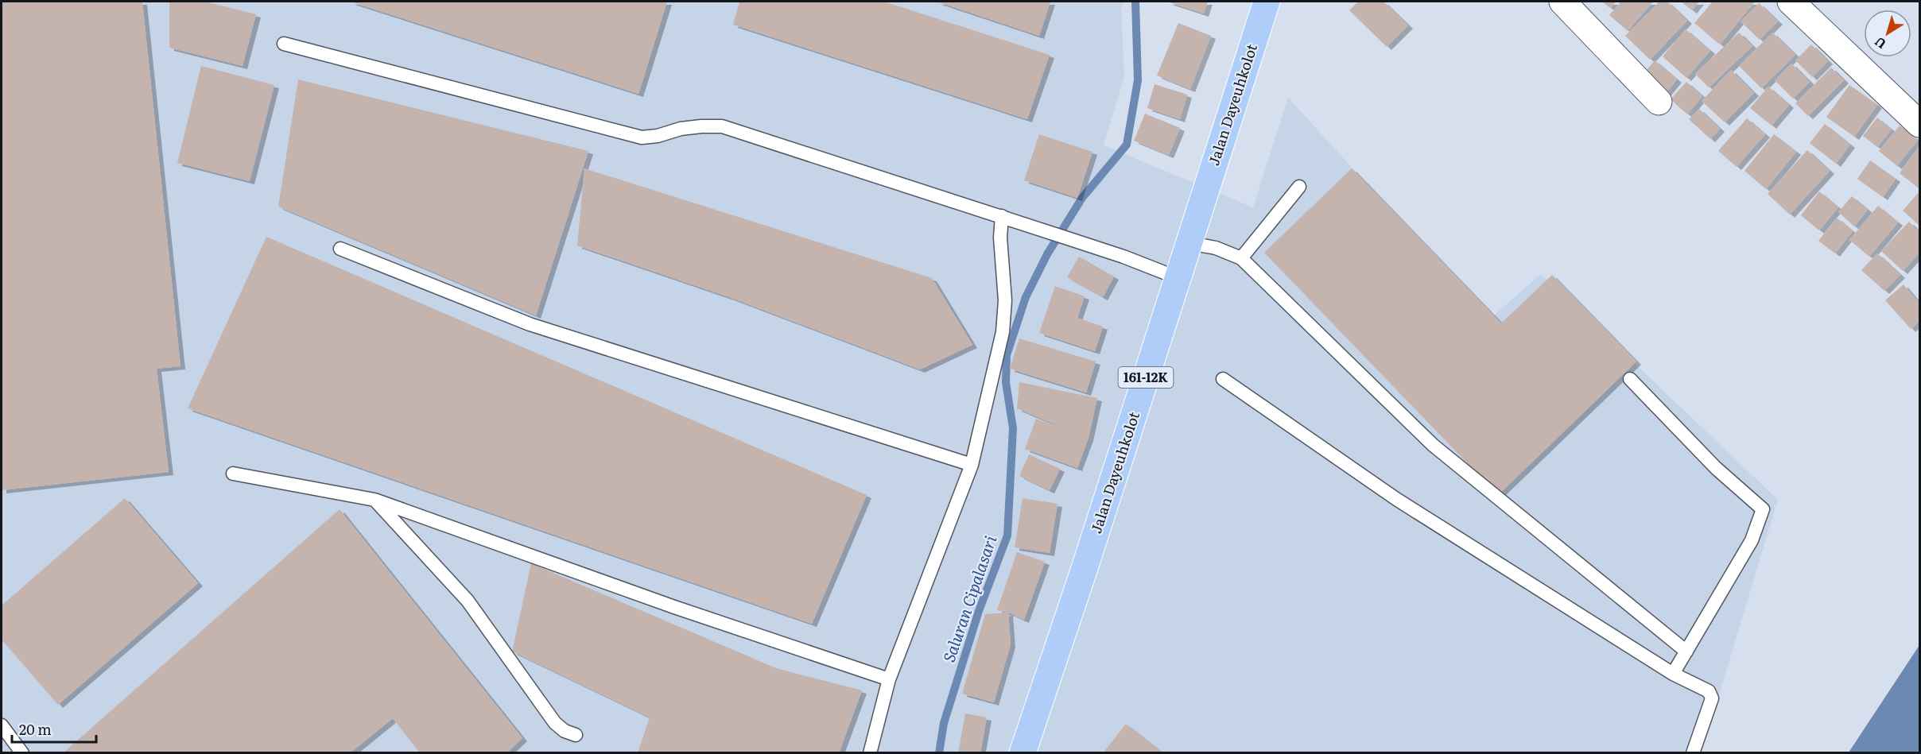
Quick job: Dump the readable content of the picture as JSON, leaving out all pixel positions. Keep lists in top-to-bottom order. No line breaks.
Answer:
{"streets":{"main road":["Jalan Dayeuhkolot","161-12K"]},"water":["Saluran Cipalasari"],"scale_bar":"20 m","north":"bottom left"}
